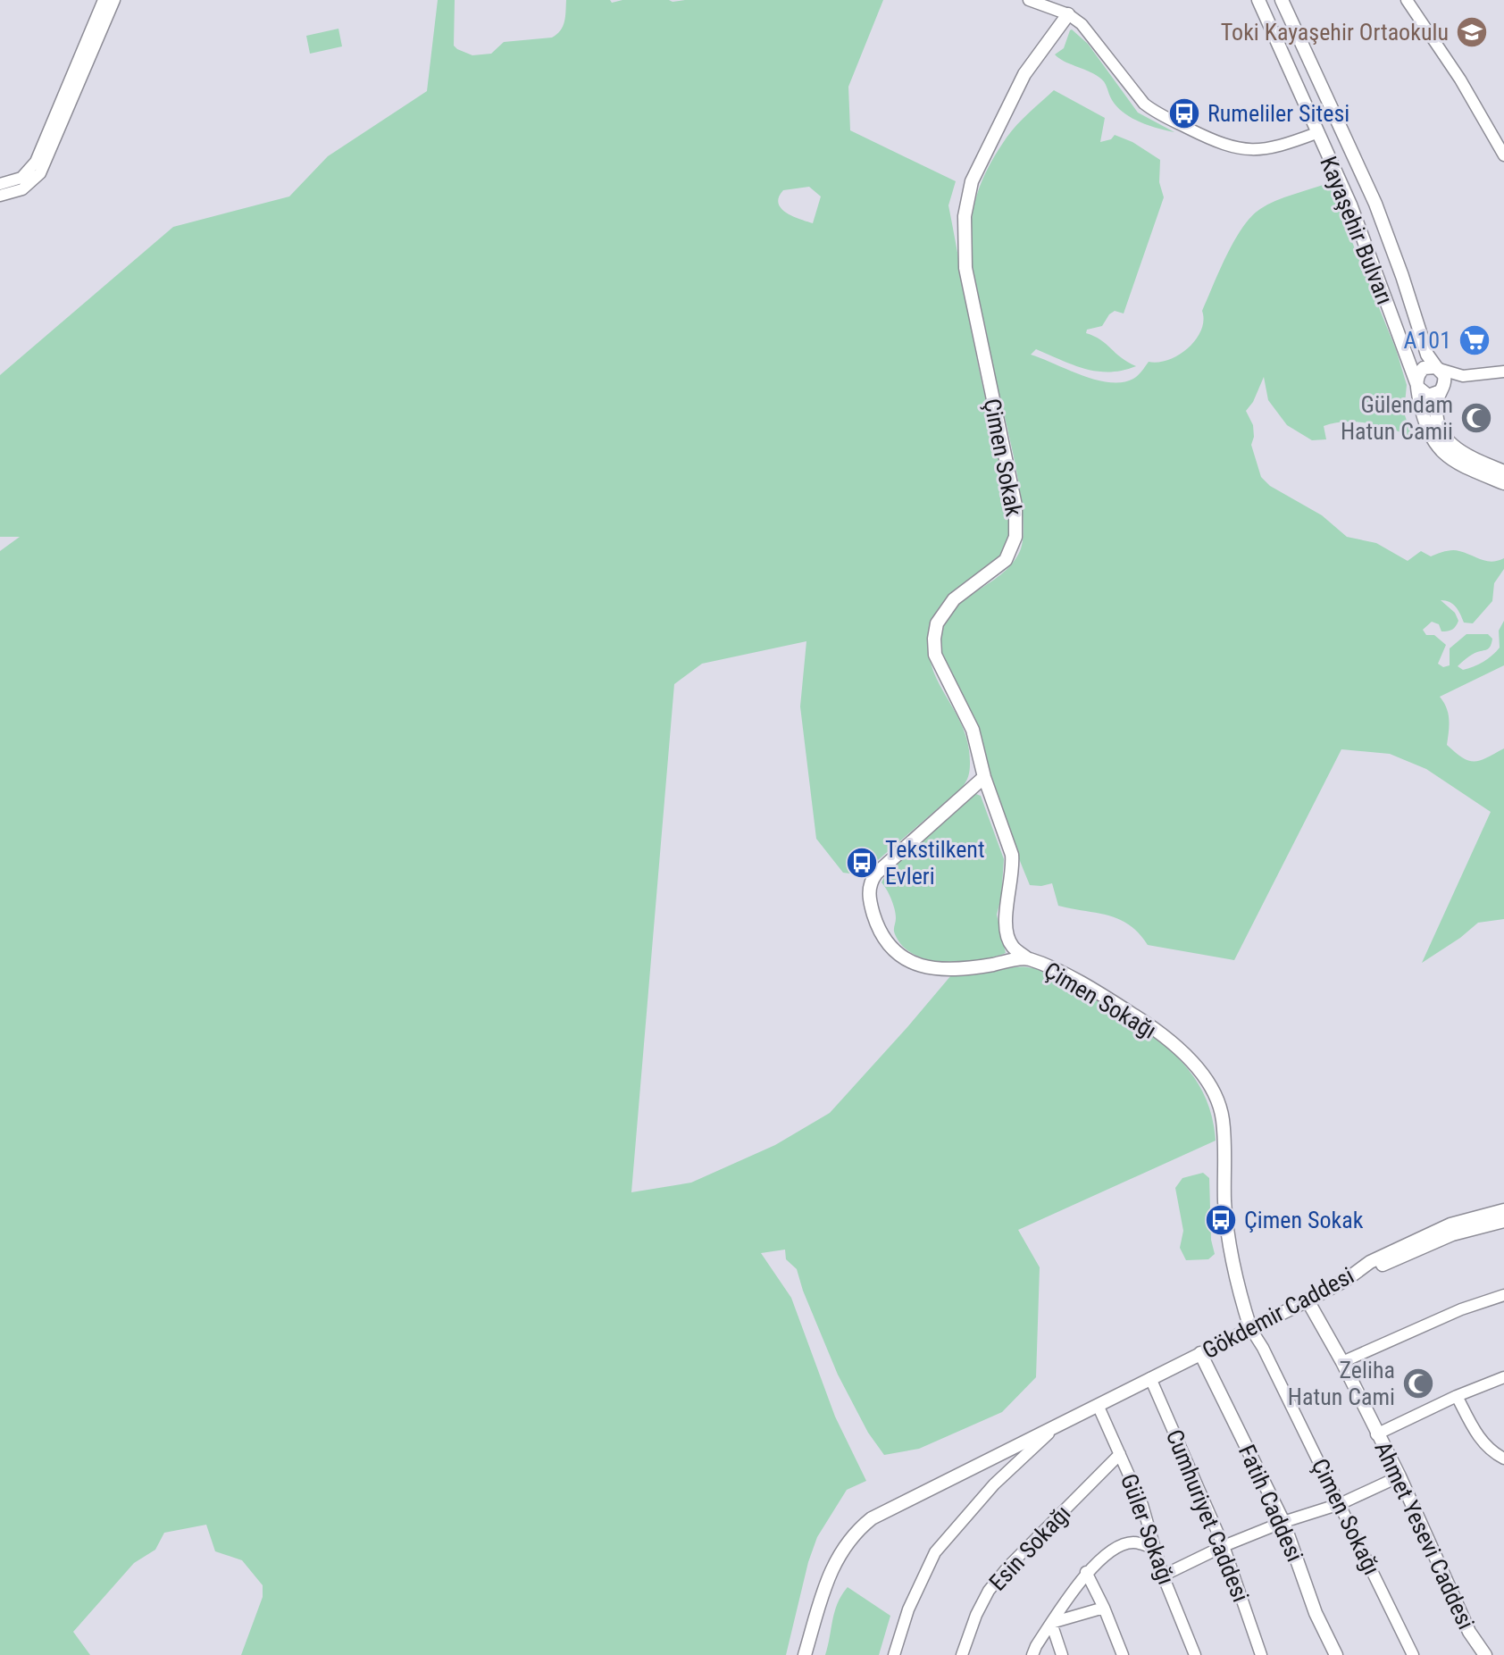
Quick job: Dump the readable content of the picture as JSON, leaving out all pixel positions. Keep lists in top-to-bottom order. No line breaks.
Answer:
{"streets":{"main road":["Kayaşehir Bulvarı","Çimen Sokak","Çimen Sokağı","Gökdemir Caddesi","Fatih Caddesi","Ahmet Yesevi Caddesi"],"street":["Cumhuriyet Caddesi","Güler Sokağı","Esin Sokağı"]},"crossings":[["Çimen Sokak","Çimen Sokağı"],["Çimen Sokağı","Gökdemir Caddesi"],["Gökdemir Caddesi","Fatih Caddesi"],["Gökdemir Caddesi","Cumhuriyet Caddesi"],["Gökdemir Caddesi","Güler Sokağı"],["Gökdemir Caddesi","Ahmet Yesevi Caddesi"],["Güler Sokağı","Esin Sokağı"]],"places":{"school or university":["Toki Kayaşehir Ortaokulu"],"bus stop":["Rumeliler Sitesi","Tekstilkent Evleri","Çimen Sokak"],"supermarket":["A101"],"mosque":["Gülendam Hatun Camii","Zeliha Hatun Cami"]}}
